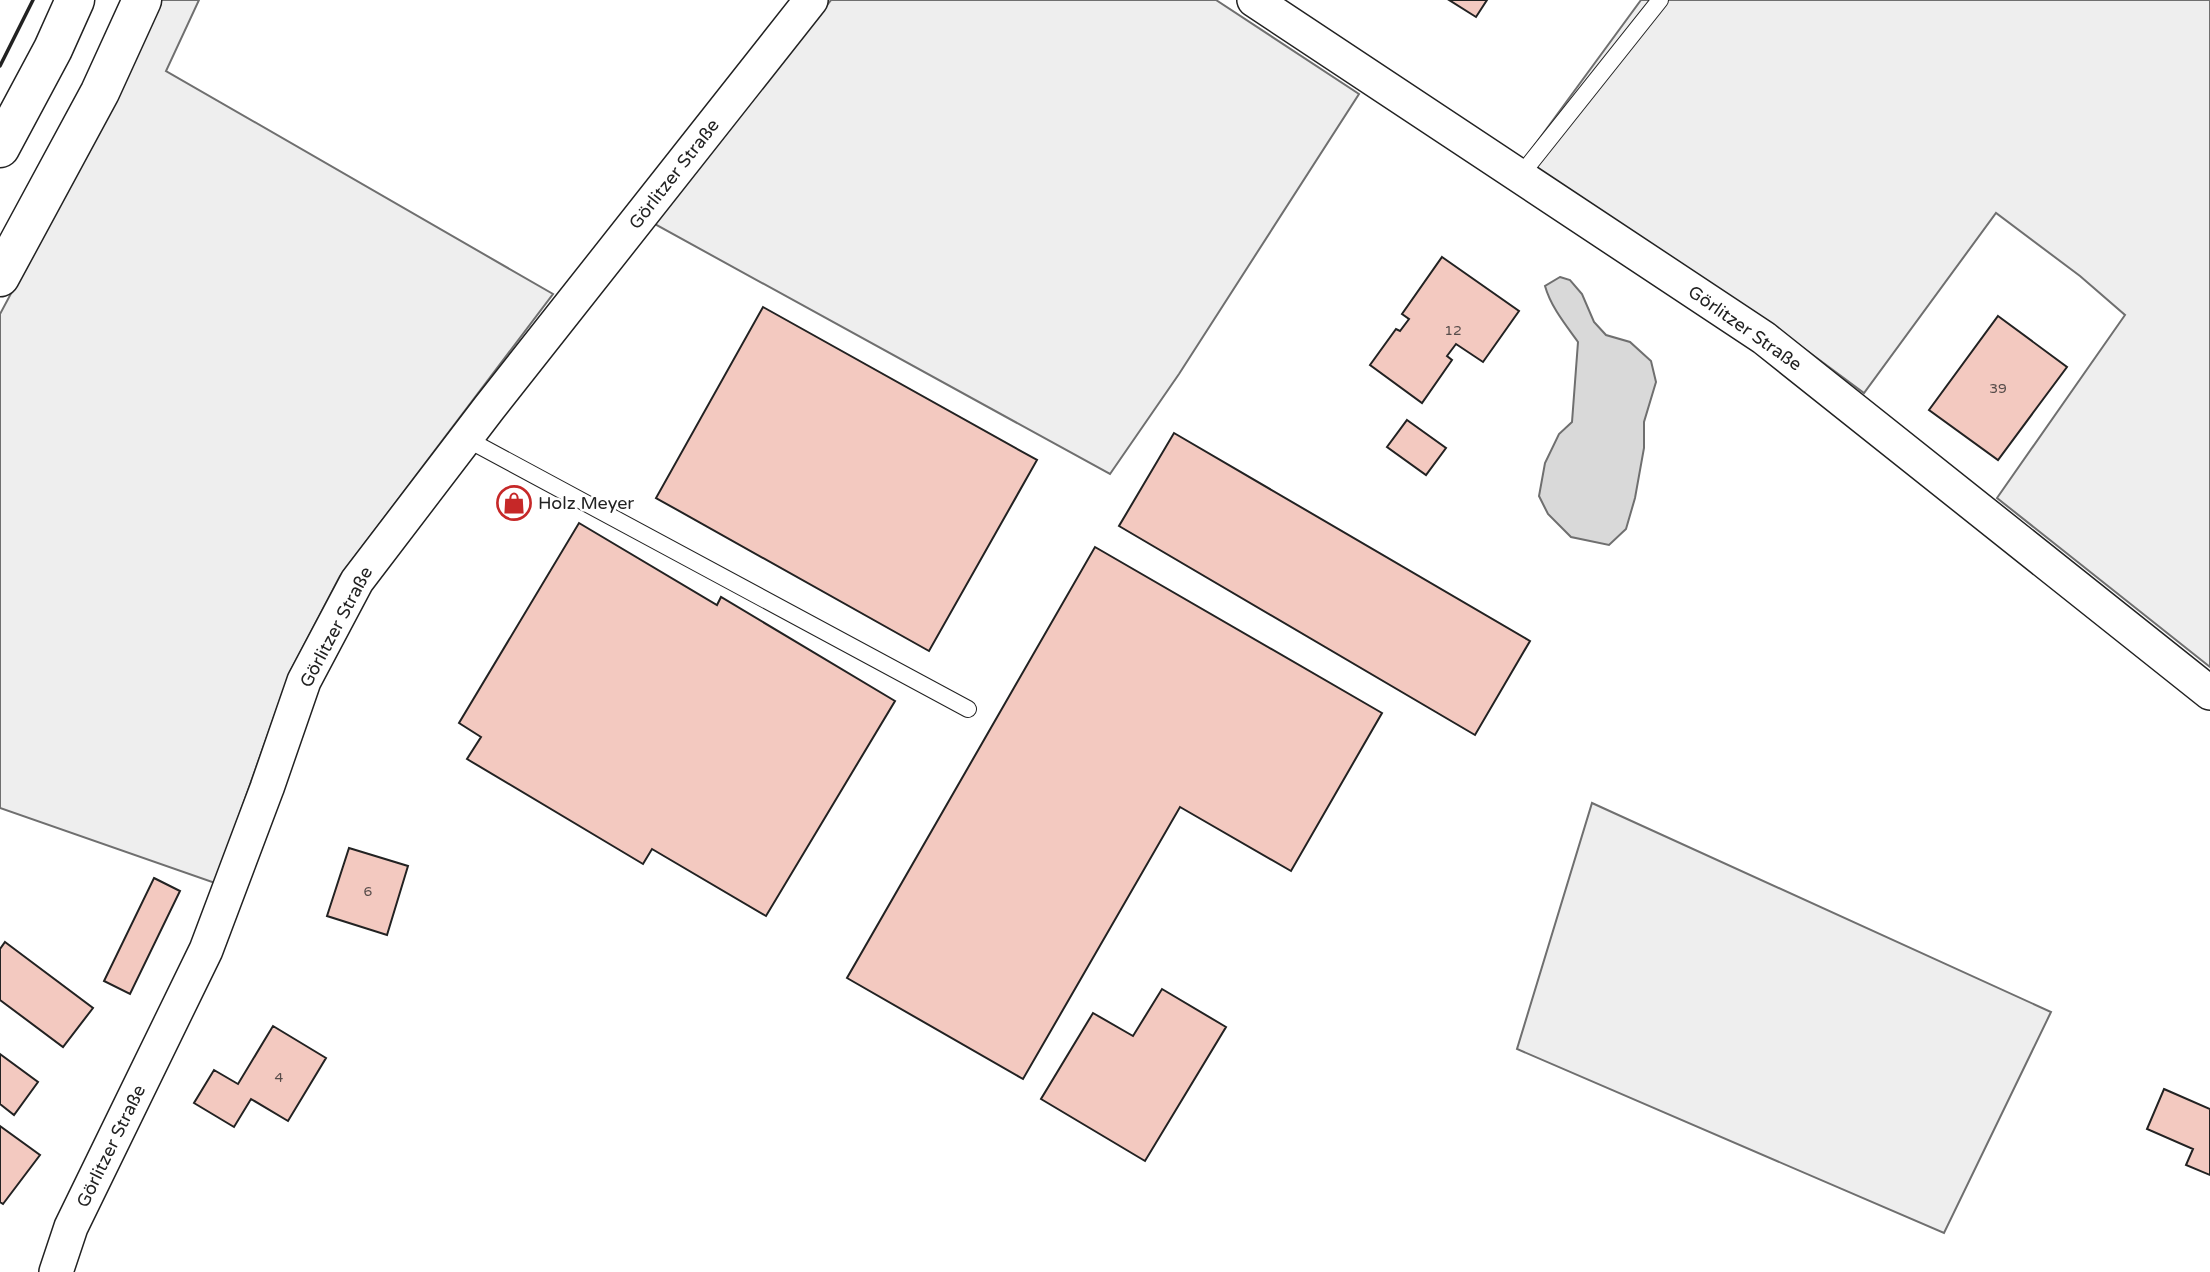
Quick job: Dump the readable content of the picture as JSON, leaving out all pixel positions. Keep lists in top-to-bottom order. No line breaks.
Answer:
{"streets":{"street":["Görlitzer Straße"]},"places":{"shop":["Holz Meyer"]},"house_numbers":["12","39","6","4"]}
